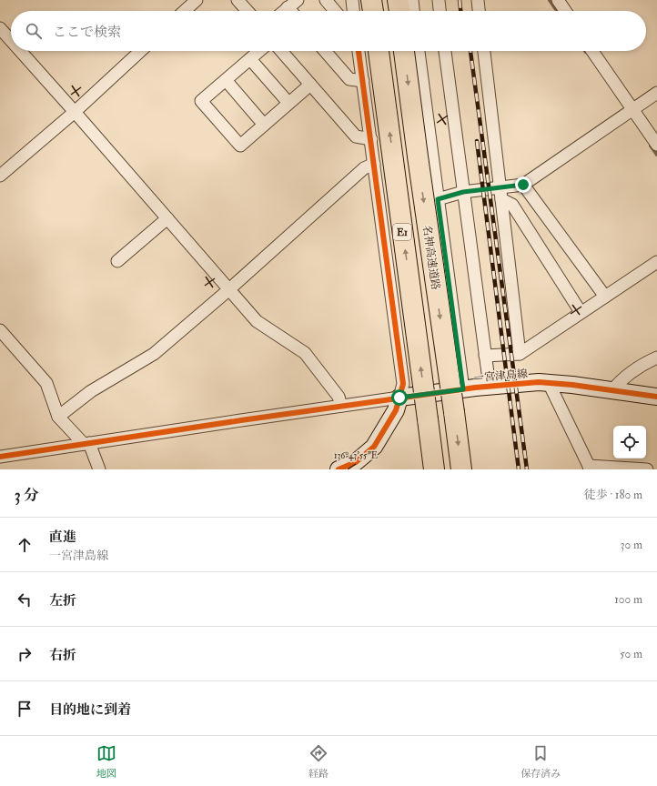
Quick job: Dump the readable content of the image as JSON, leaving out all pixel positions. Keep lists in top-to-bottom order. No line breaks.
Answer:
{"streets":{"highway":["E1","名神高速道路"],"main road":["一宮津島線"]},"page":{"search":"ここで検索","heading":["3 分","徒歩 · 180 m"],"list":[["直進","一宮津島線","30 m"],["左折","100 m"],["右折","50 m"],"目的地に到着"],"nav":["地図","経路","保存済み"]},"coordinates":["136°43'55\"E"]}
